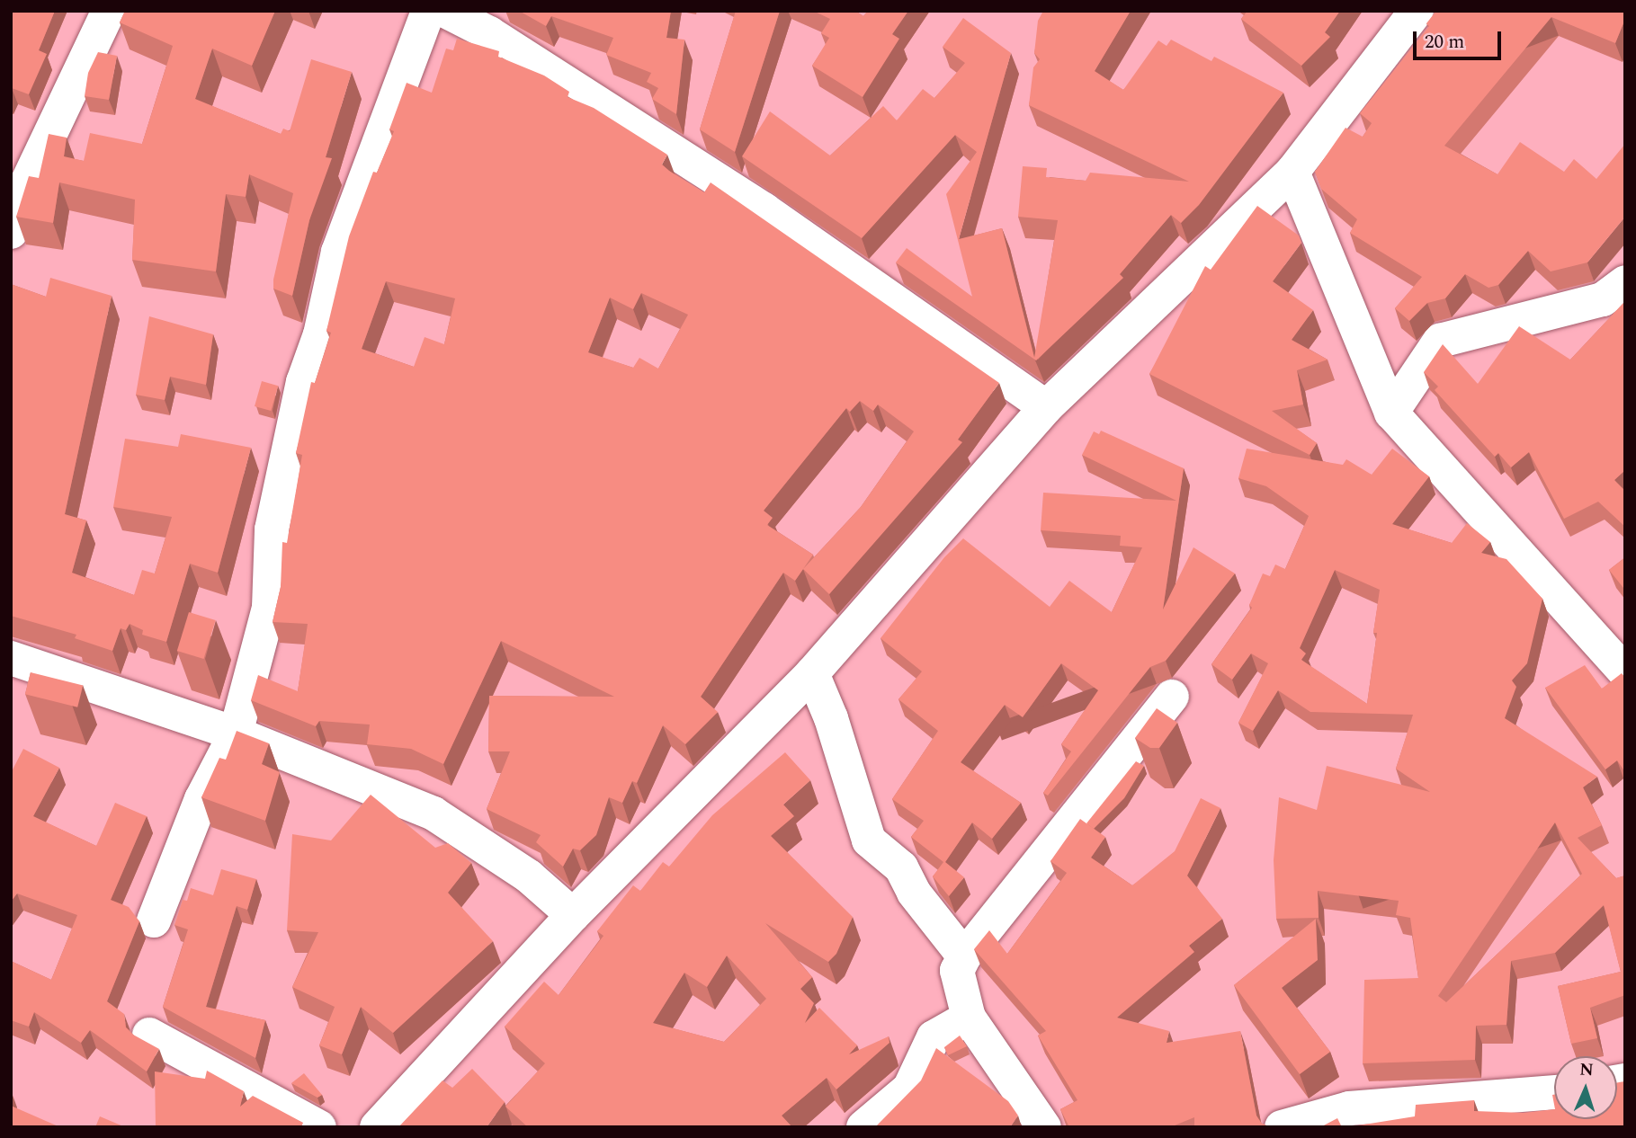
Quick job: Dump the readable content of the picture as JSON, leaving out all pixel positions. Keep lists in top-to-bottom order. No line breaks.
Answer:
{"scale_bar":"20 m","north":"top"}
